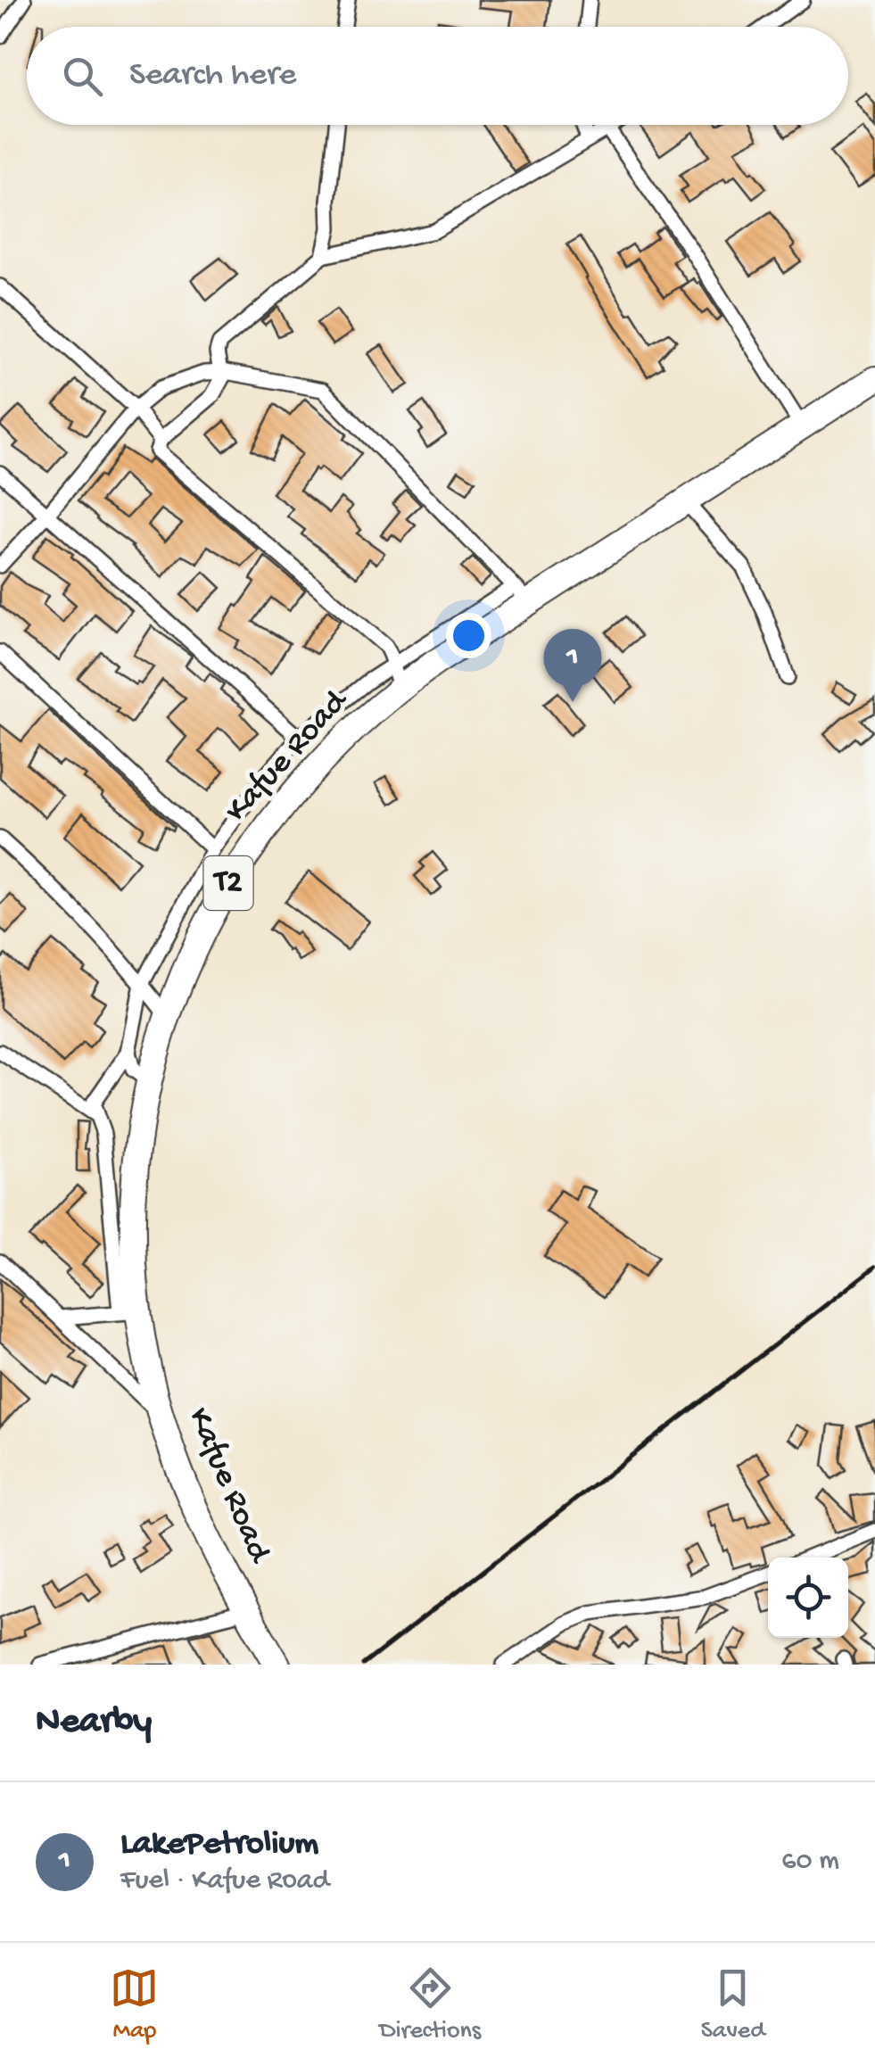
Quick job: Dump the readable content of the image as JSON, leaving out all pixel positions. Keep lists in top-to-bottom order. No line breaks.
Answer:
{"streets":{"highway":["Kafue Road","T2"]},"page":{"search":"Search here","pins":"1","heading":"Nearby","list":[{"mark":"1","name":"LakePetrolium","note":"Fuel · Kafue Road","value":"60 m"}],"nav":["Map","Directions","Saved"]}}
